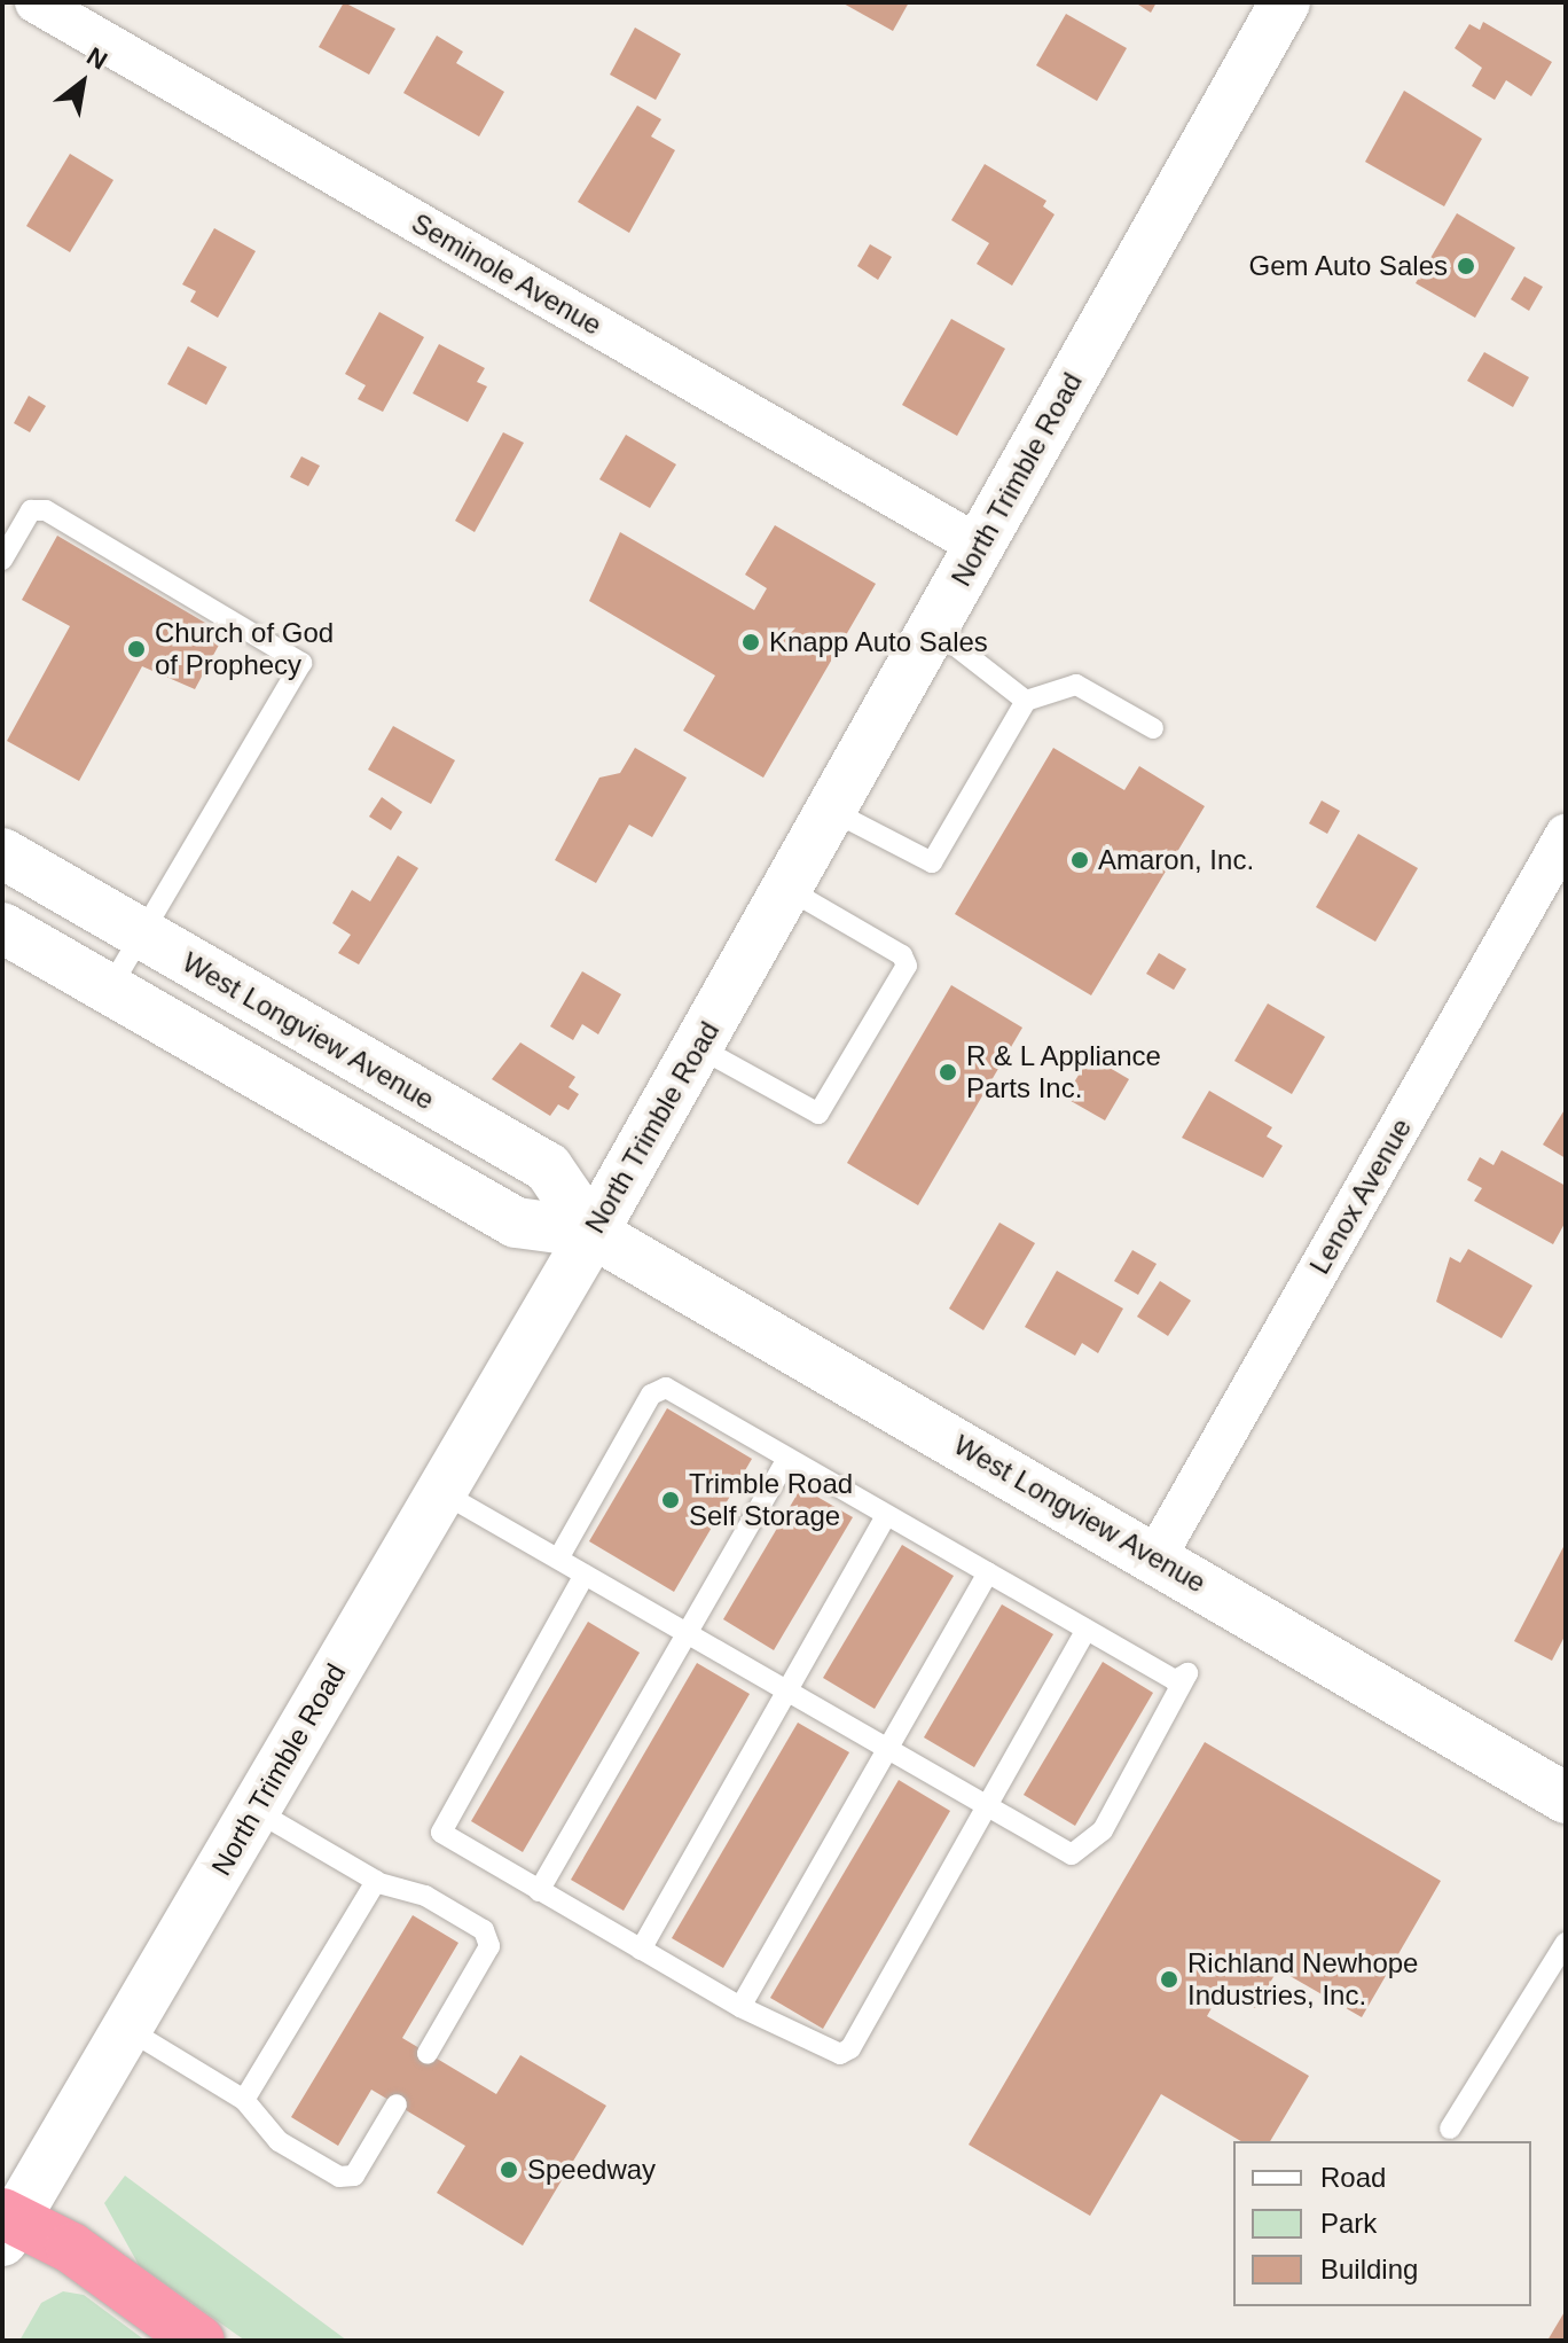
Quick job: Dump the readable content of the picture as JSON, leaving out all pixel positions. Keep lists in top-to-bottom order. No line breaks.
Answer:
{"streets":{"main road":["North Trimble Road","West Longview Avenue"],"street":["Seminole Avenue","Lenox Avenue"]},"crossings":[["Seminole Avenue","North Trimble Road"],["North Trimble Road","West Longview Avenue"],["West Longview Avenue","Lenox Avenue"]],"places":["Gem Auto Sales","Knapp Auto Sales","Church of God of Prophecy","Amaron, Inc.","R & L Appliance Parts Inc.","Trimble Road Self Storage","Richland Newhope Industries, Inc.","Speedway"],"legend":["Road","Park","Building"],"north":"top right"}
